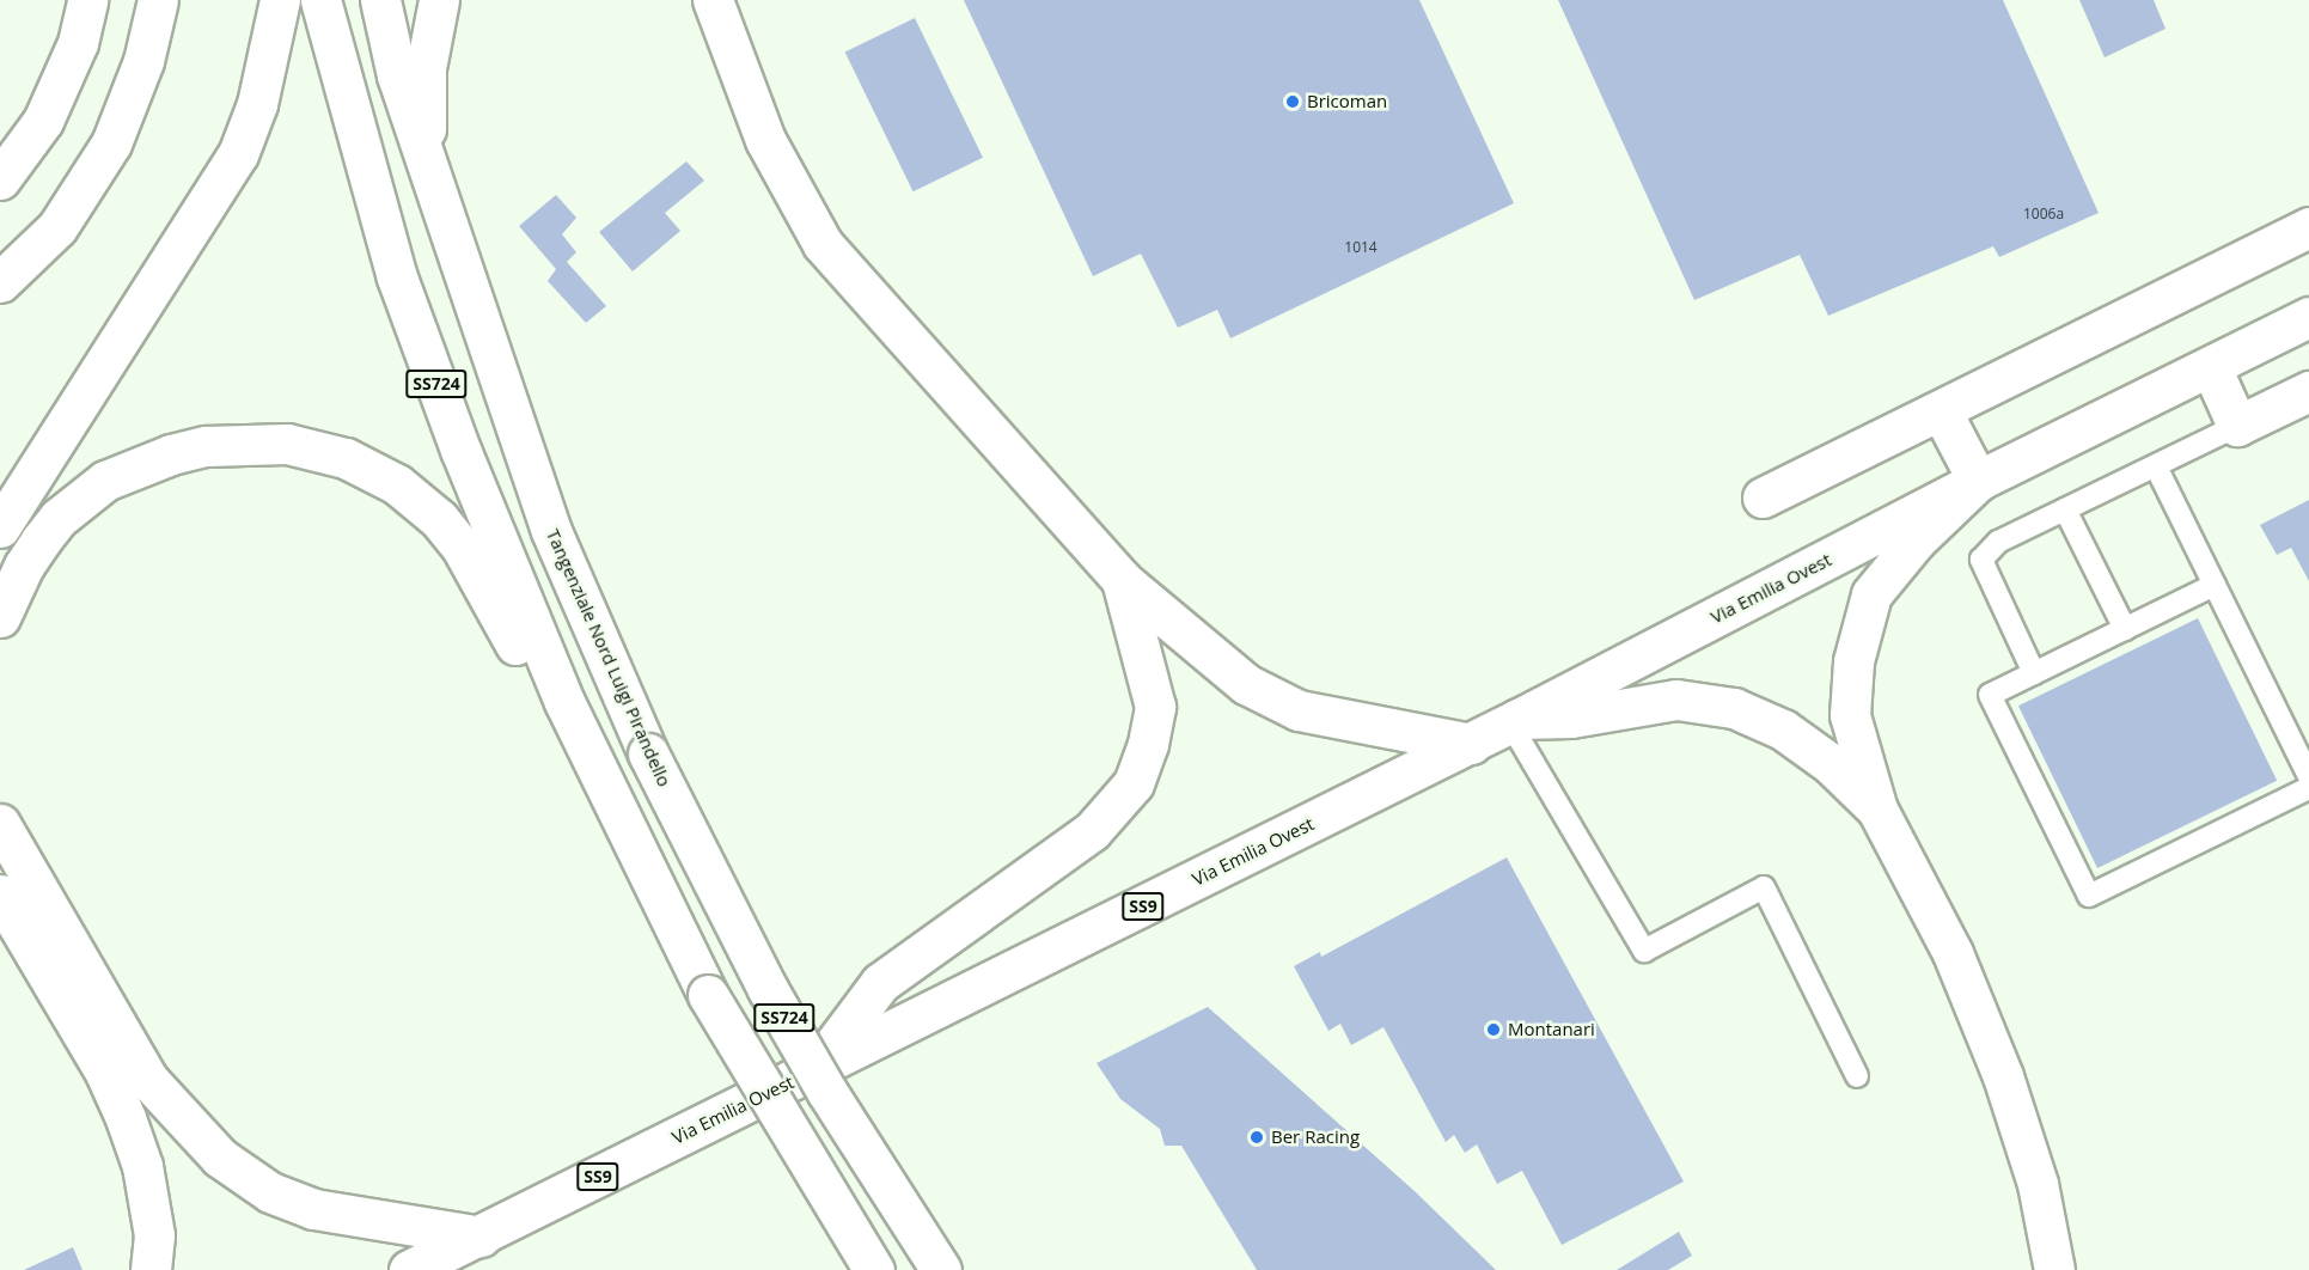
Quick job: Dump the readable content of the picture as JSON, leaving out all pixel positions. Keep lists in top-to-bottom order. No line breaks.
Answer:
{"streets":{"main road":["SS724","Via Emilia Ovest","Tangenziale Nord Luigi Pirandello","SS9"]},"places":["Bricoman","Montanari","Ber Racing"],"house_numbers":["1006a","1014"]}
